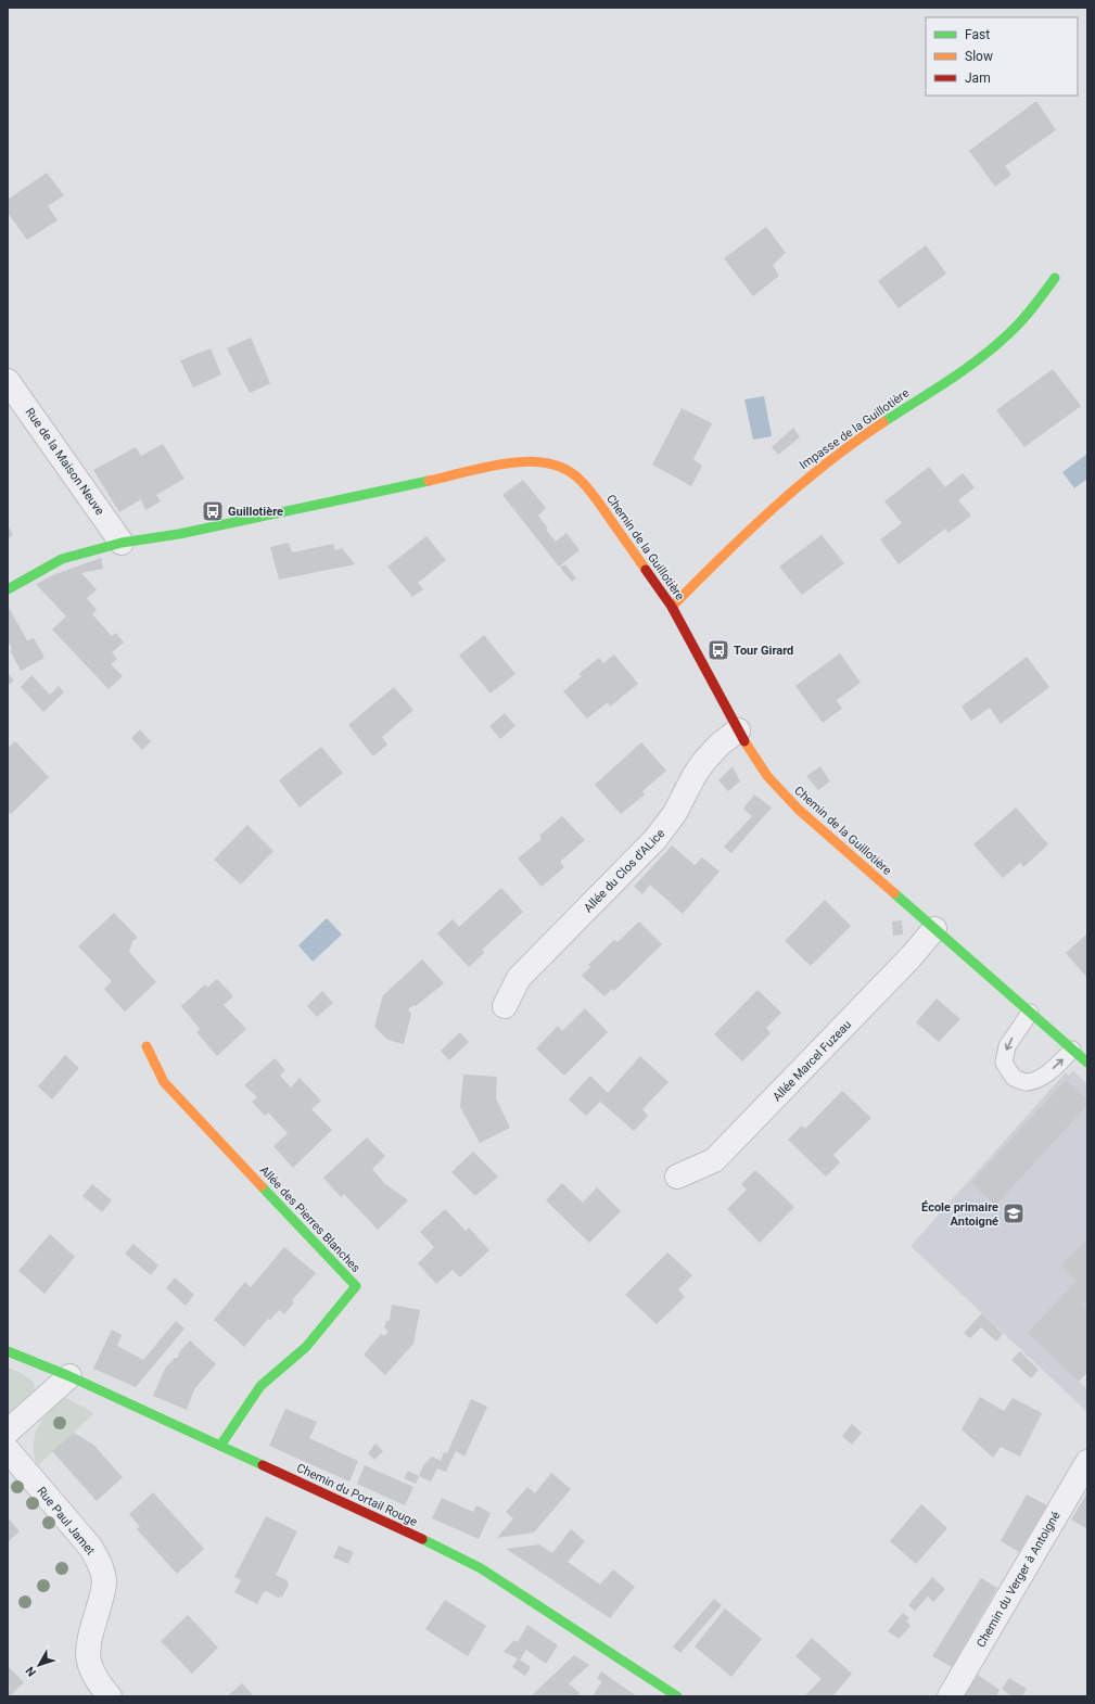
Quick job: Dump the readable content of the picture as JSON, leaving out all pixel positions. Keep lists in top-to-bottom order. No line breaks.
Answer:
{"streets":{"street":["Impasse de la Guillotière","Rue de la Maison Neuve","Chemin de la Guillotière","Allée du Clos d'ALice","Allée Marcel Fuzeau","Allée des Pierres Blanches","Chemin du Portail Rouge","Rue Paul Jamet","Chemin du Verger à Antoigné"]},"crossings":[["Impasse de la Guillotière","Chemin de la Guillotière"],["Rue de la Maison Neuve","Chemin de la Guillotière"],["Chemin de la Guillotière","Allée du Clos d'ALice"],["Chemin de la Guillotière","Allée Marcel Fuzeau"],["Allée des Pierres Blanches","Chemin du Portail Rouge"]],"places":{"bus stop":["Guillotière","Tour Girard"],"school or university":["École primaire Antoigné"]},"legend":["Fast","Slow","Jam"],"north":"bottom left"}
